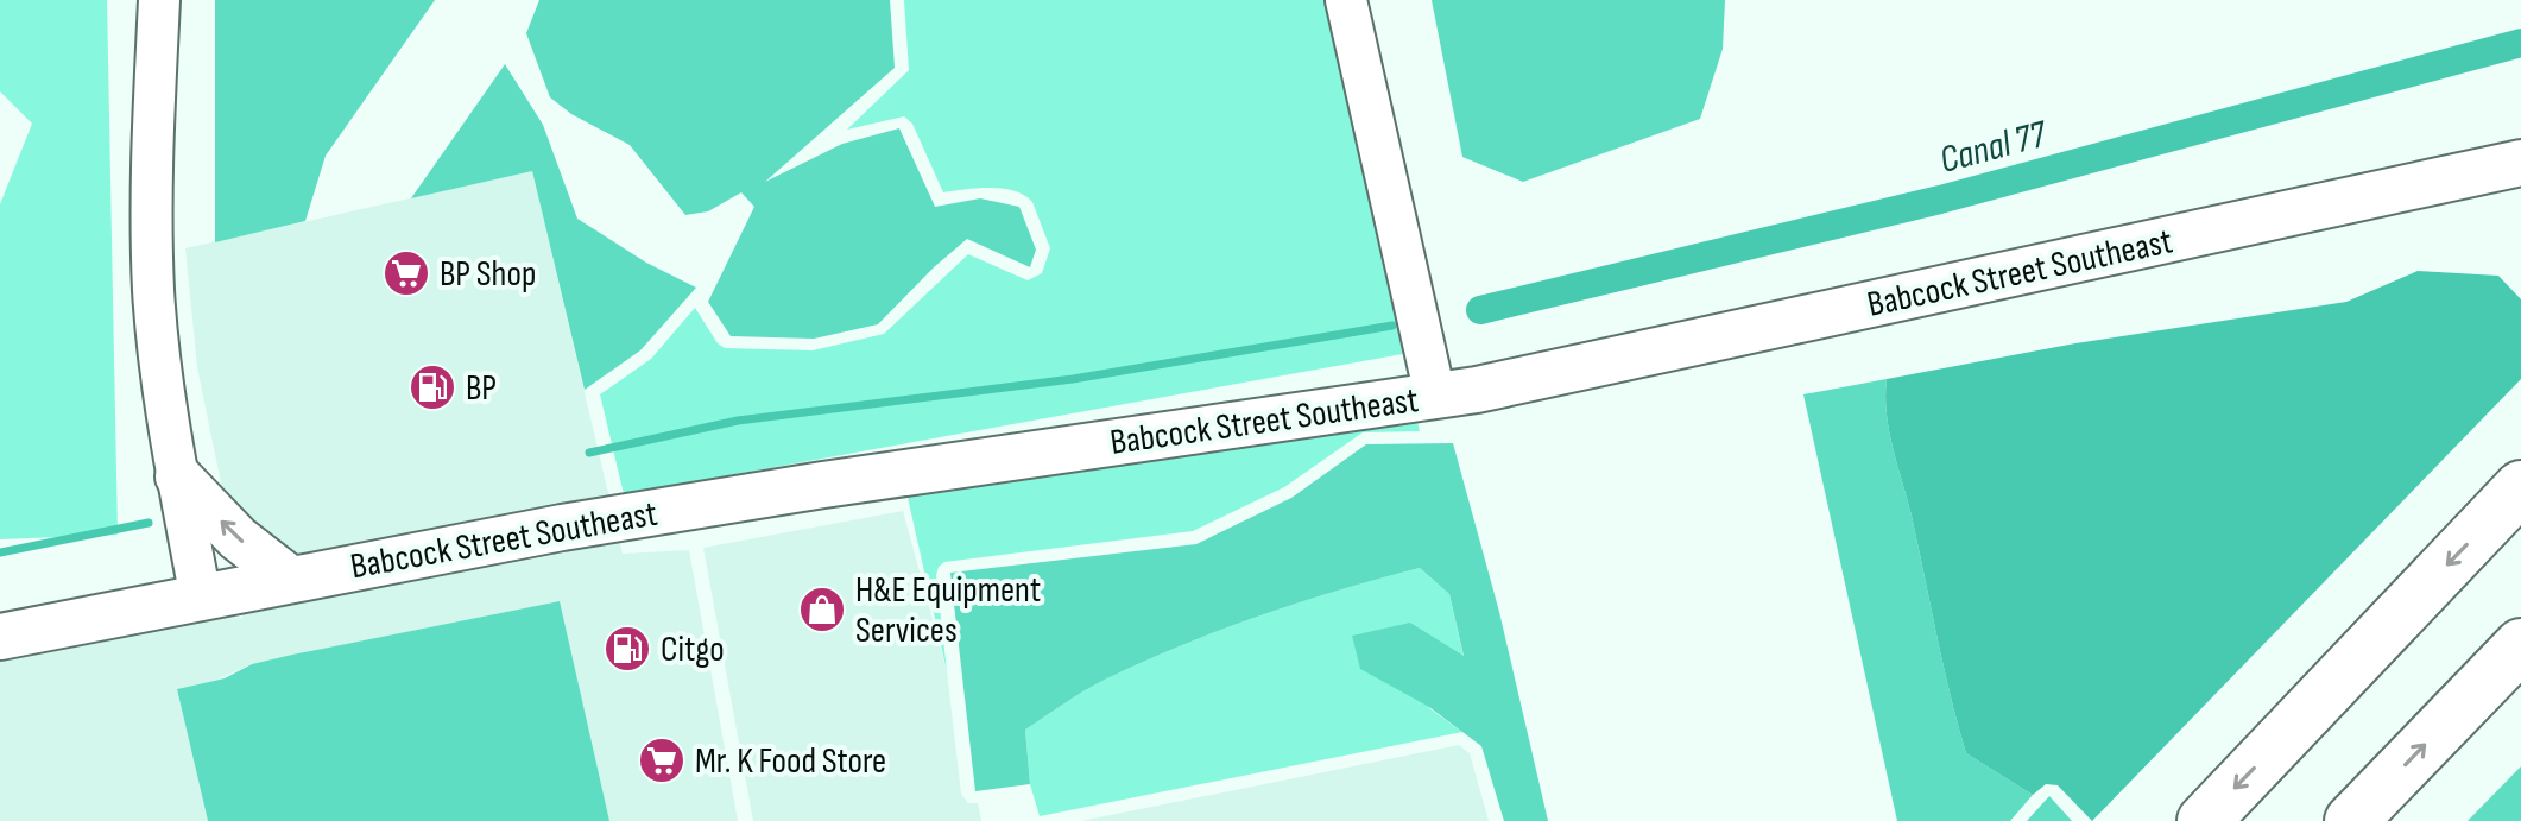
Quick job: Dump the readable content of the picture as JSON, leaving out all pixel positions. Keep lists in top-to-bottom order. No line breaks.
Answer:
{"streets":{"main road":["Babcock Street Southeast"]},"water":["Canal 77"],"places":{"supermarket":["BP Shop","Mr. K Food Store"],"fuel station":["BP","Citgo"],"shop":["H&E Equipment Services"]}}
